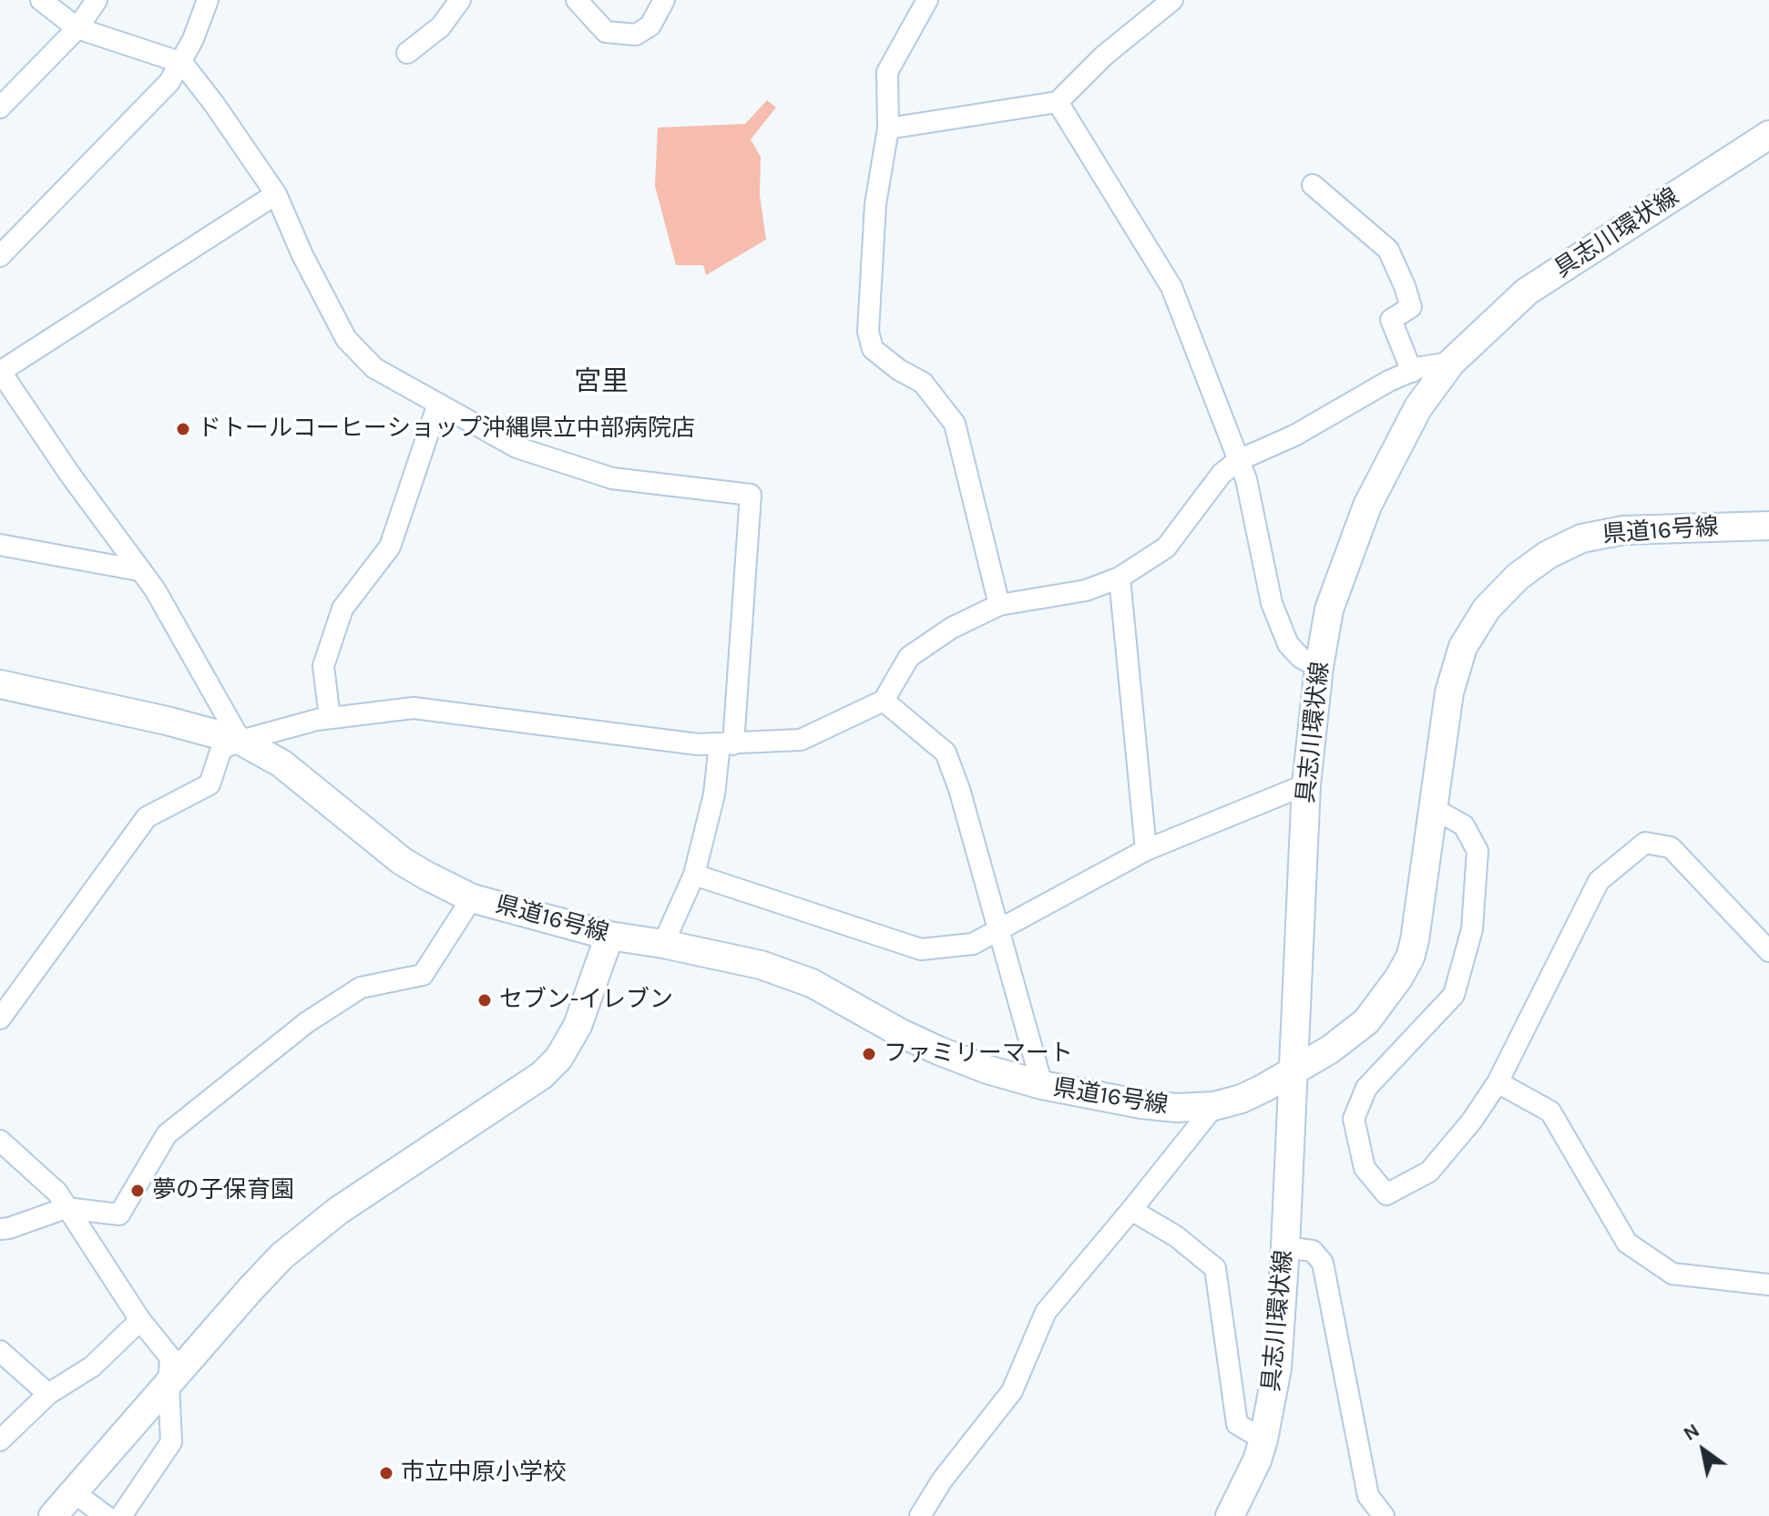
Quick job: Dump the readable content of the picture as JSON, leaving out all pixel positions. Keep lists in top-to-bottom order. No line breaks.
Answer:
{"streets":{"main road":["具志川環状線","県道16号線"]},"crossings":[["具志川環状線","県道16号線"]],"districts":["宮里"],"places":["ドトールコーヒーショップ沖縄県立中部病院店","セブン-イレブン","ファミリーマート","夢の子保育園","市立中原小学校"],"north":"top left"}
